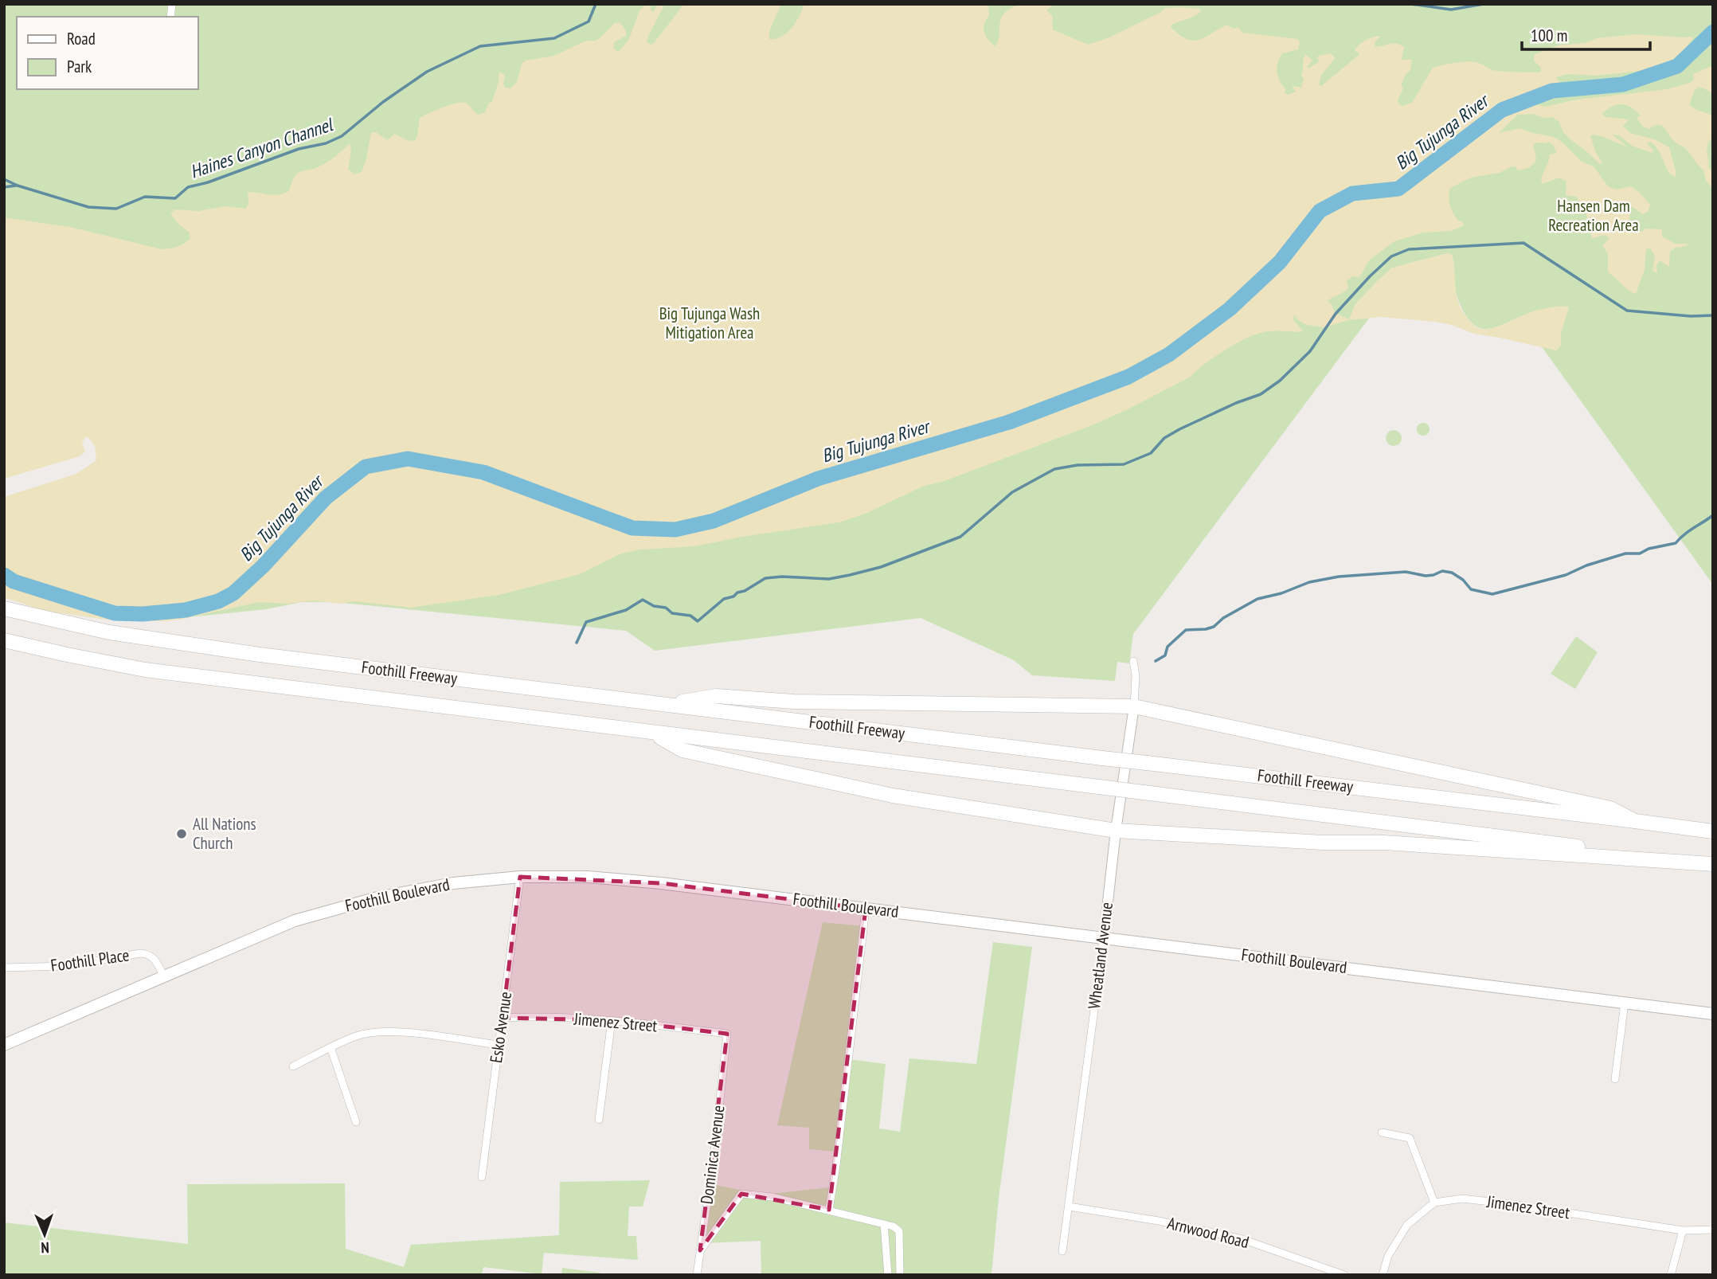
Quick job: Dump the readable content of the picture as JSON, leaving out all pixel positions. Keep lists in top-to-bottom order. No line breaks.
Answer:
{"streets":{"highway":["Foothill Freeway"],"main road":["Foothill Boulevard"],"street":["Wheatland Avenue","Foothill Place","Jimenez Street","Esko Avenue","Dominica Avenue","Arnwood Road"]},"crossings":[["Foothill Boulevard","Wheatland Avenue"],["Foothill Boulevard","Foothill Place"],["Foothill Boulevard","Esko Avenue"],["Wheatland Avenue","Arnwood Road"],["Jimenez Street","Esko Avenue"],["Jimenez Street","Dominica Avenue"]],"water":["Big Tujunga River","Haines Canyon Channel"],"parks":["Hansen Dam Recreation Area","Big Tujunga Wash Mitigation Area"],"places":["All Nations Church"],"legend":["Road","Park"],"scale_bar":"100 m","north":"bottom"}
